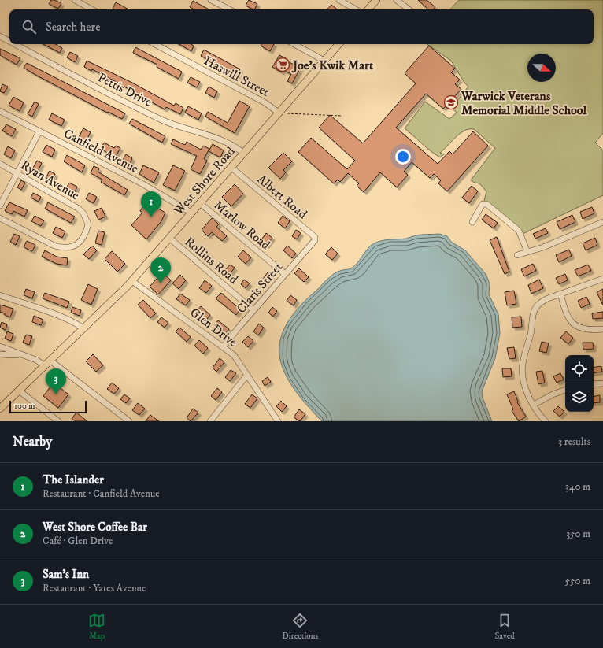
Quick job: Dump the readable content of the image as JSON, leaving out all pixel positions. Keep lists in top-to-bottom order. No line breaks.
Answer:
{"streets":{"main road":["West Shore Road"],"street":["Haswill Street","Pettis Drive","Canfield Avenue","Ryan Avenue","Albert Road","Marlow Road","Rollins Road","Claris Street","Glen Drive"]},"crossings":[["Haswill Street","West Shore Road"],["Pettis Drive","West Shore Road"],["Canfield Avenue","West Shore Road"],["West Shore Road","Albert Road"],["West Shore Road","Marlow Road"],["West Shore Road","Rollins Road"],["West Shore Road","Glen Drive"],["Albert Road","Claris Street"],["Marlow Road","Claris Street"],["Rollins Road","Claris Street"],["Claris Street","Glen Drive"]],"places":{"supermarket":["Joe's Kwik Mart"],"school or university":["Warwick Veterans Memorial Middle School"]},"scale_bar":"100 m","north":"right","page":{"search":"Search here","pins":["1","2","3"],"scale":"100 m","heading":["Nearby","3 results"],"list":[{"mark":"1","name":"The Islander","note":"Restaurant · Canfield Avenue","value":"340 m"},{"mark":"2","name":"West Shore Coffee Bar","note":"Café · Glen Drive","value":"350 m"},{"mark":"3","name":"Sam's Inn","note":"Restaurant · Yates Avenue","value":"550 m"}],"nav":["Map","Directions","Saved"]}}
